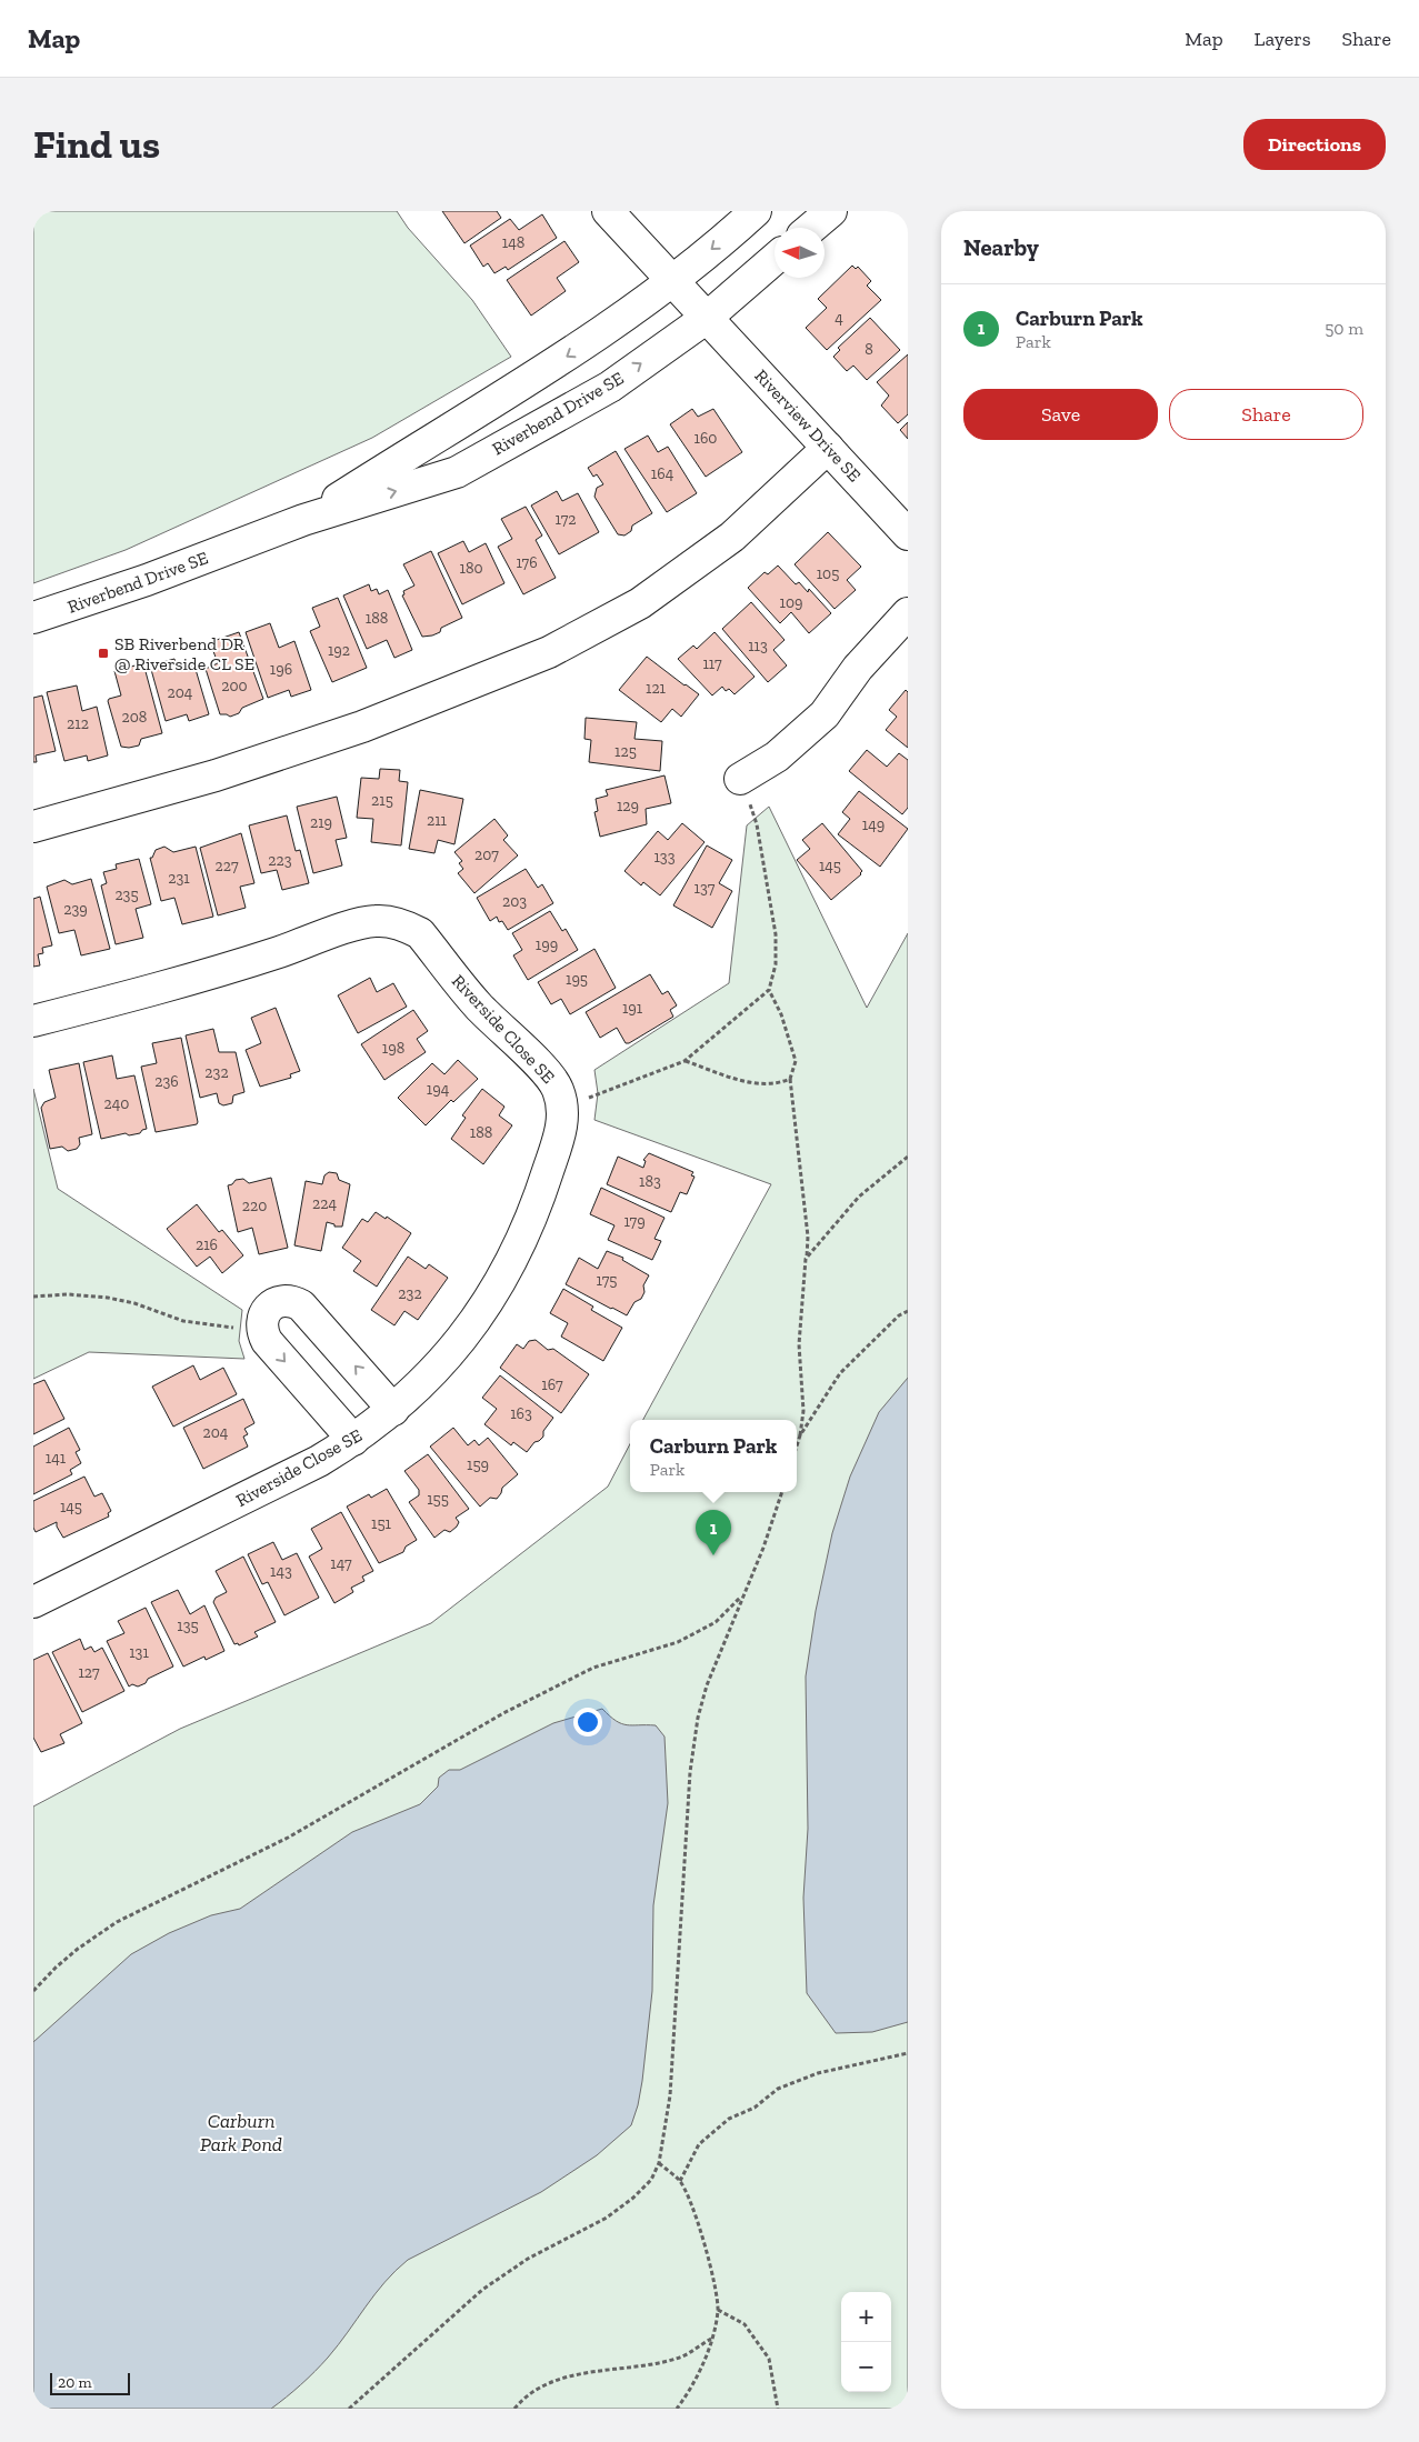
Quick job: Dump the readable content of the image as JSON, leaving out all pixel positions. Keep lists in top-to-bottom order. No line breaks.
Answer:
{"streets":{"street":["Riverbend Drive SE","Riverview Drive SE","Riverside Close SE"]},"crossings":[["Riverbend Drive SE","Riverview Drive SE"]],"water":["Carburn Park Pond"],"places":{"transit":["SB Riverbend DR @ Riverside CL SE"]},"house_numbers":["148","4","8","160","164","172","176","180","105","109","188","113","192","117","196","200","121","204","208","212","125","215","129","211","219","149","207","133","223","227","145","231","137","235","203","239","199","195","191","198","232","236","194","240","188","183","224","220","179","216","175","232","167","163","204","141","159","155","145","151","147","143","135","131","127"],"scale_bar":"20 m","north":"left","page":{"header":"Map","nav":["Map","Layers","Share"],"buttons":["Directions",["Save","Share"]],"title":"Find us","heading":"Nearby","list":[{"mark":"1","name":"Carburn Park","note":"Park","value":"50 m"}],"popup":["Carburn Park","Park"],"pins":"1","map_buttons":["+","−"],"scale":"20 m"}}
